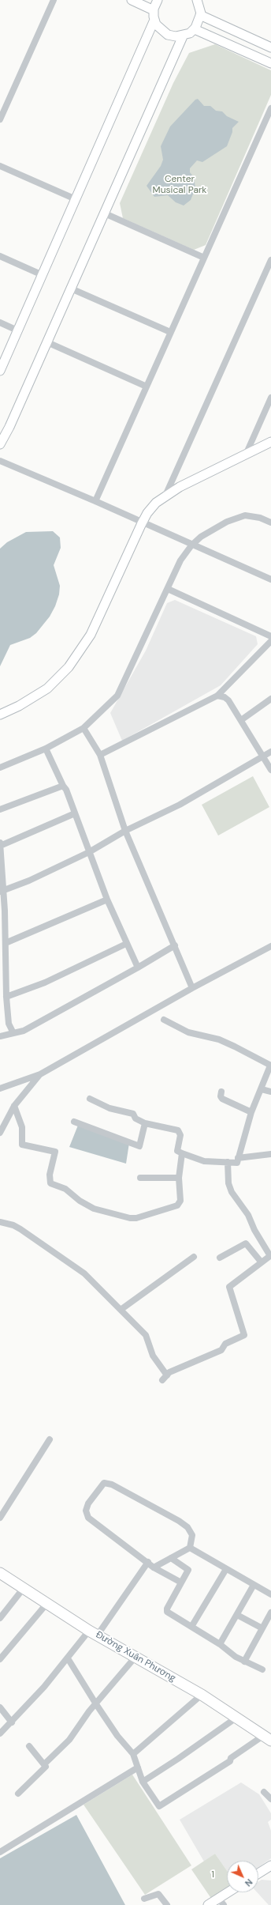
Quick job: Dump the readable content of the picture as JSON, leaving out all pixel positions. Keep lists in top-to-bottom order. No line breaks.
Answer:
{"streets":{"main road":["Đường Xuân Phương"]},"parks":["Center Musical Park","1"],"north":"bottom right"}
